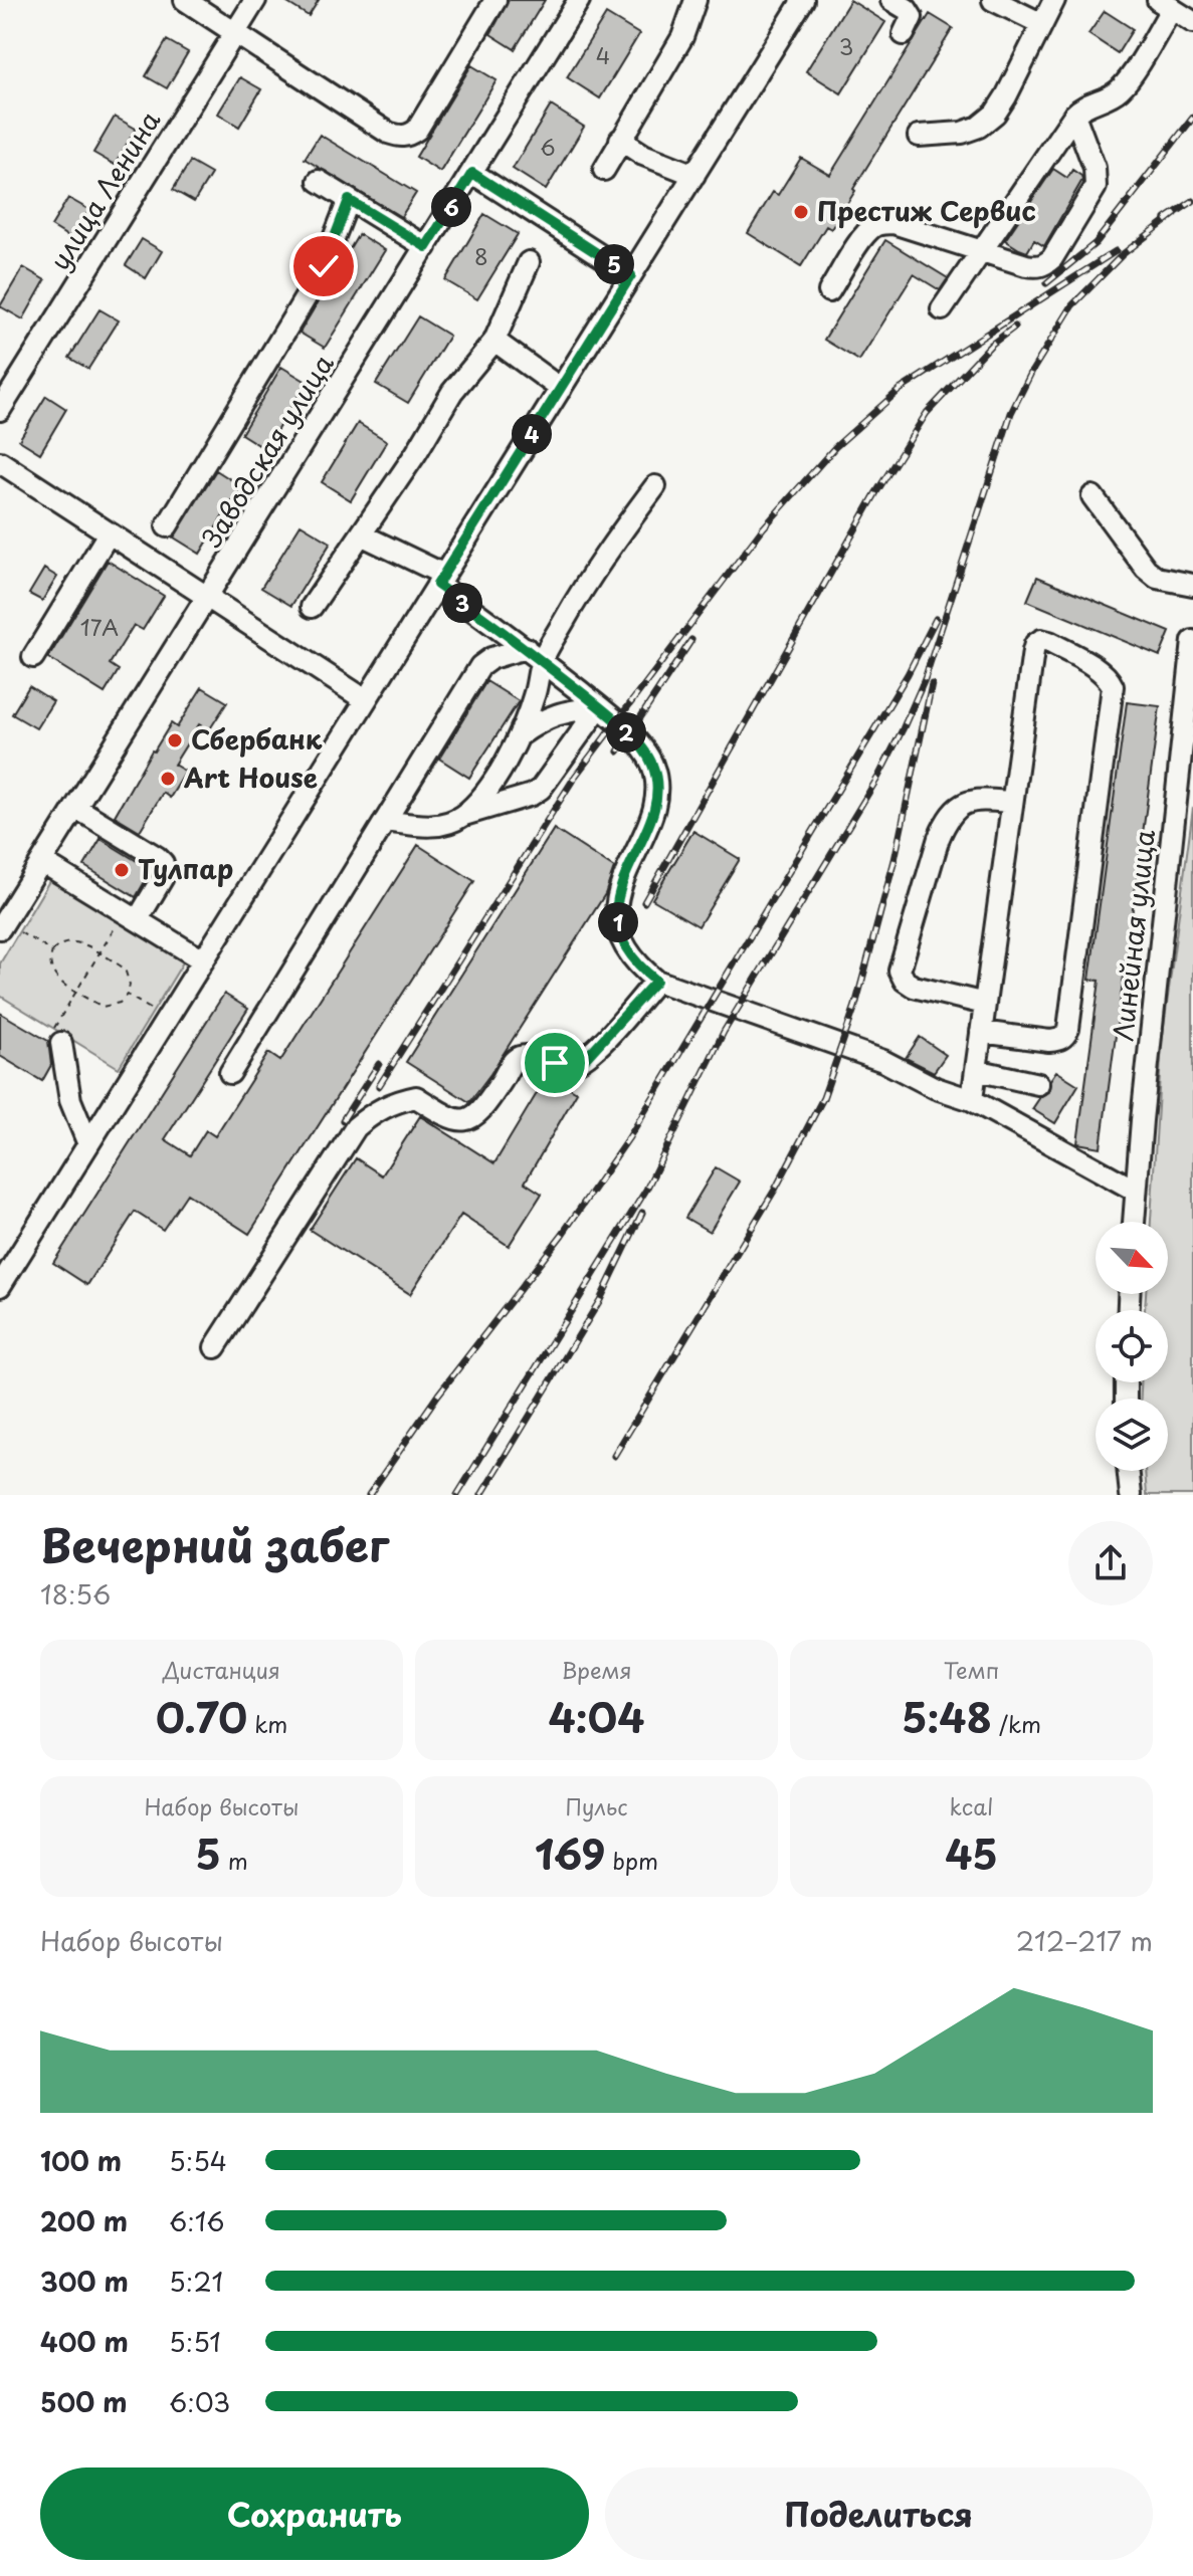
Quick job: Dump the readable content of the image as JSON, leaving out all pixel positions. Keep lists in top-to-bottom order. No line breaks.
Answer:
{"streets":{"street":["улица Ленина","Заводская улица","Линейная улица"]},"places":["Престиж Сервис","Сбербанк","Art House","Тулпар"],"house_numbers":["3","4","6","8","17А"],"north":"bottom right","page":{"pins":["6","5","4","3","2","1"],"heading":["Вечерний забег","18:56"],"stats":[["Дистанция","0.70 km"],["Время","4:04"],["Темп","5:48 /km"],["Набор высоты","5 m"],["Пульс","169 bpm"],["kcal","45"]],"chart":["Набор высоты","212–217 m"],"list":[{"name":"100 m","note":"5:54"},{"name":"200 m","note":"6:16"},{"name":"300 m","note":"5:21"},{"name":"400 m","note":"5:51"},{"name":"500 m","note":"6:03"}],"buttons":["Сохранить","Поделиться"]}}
